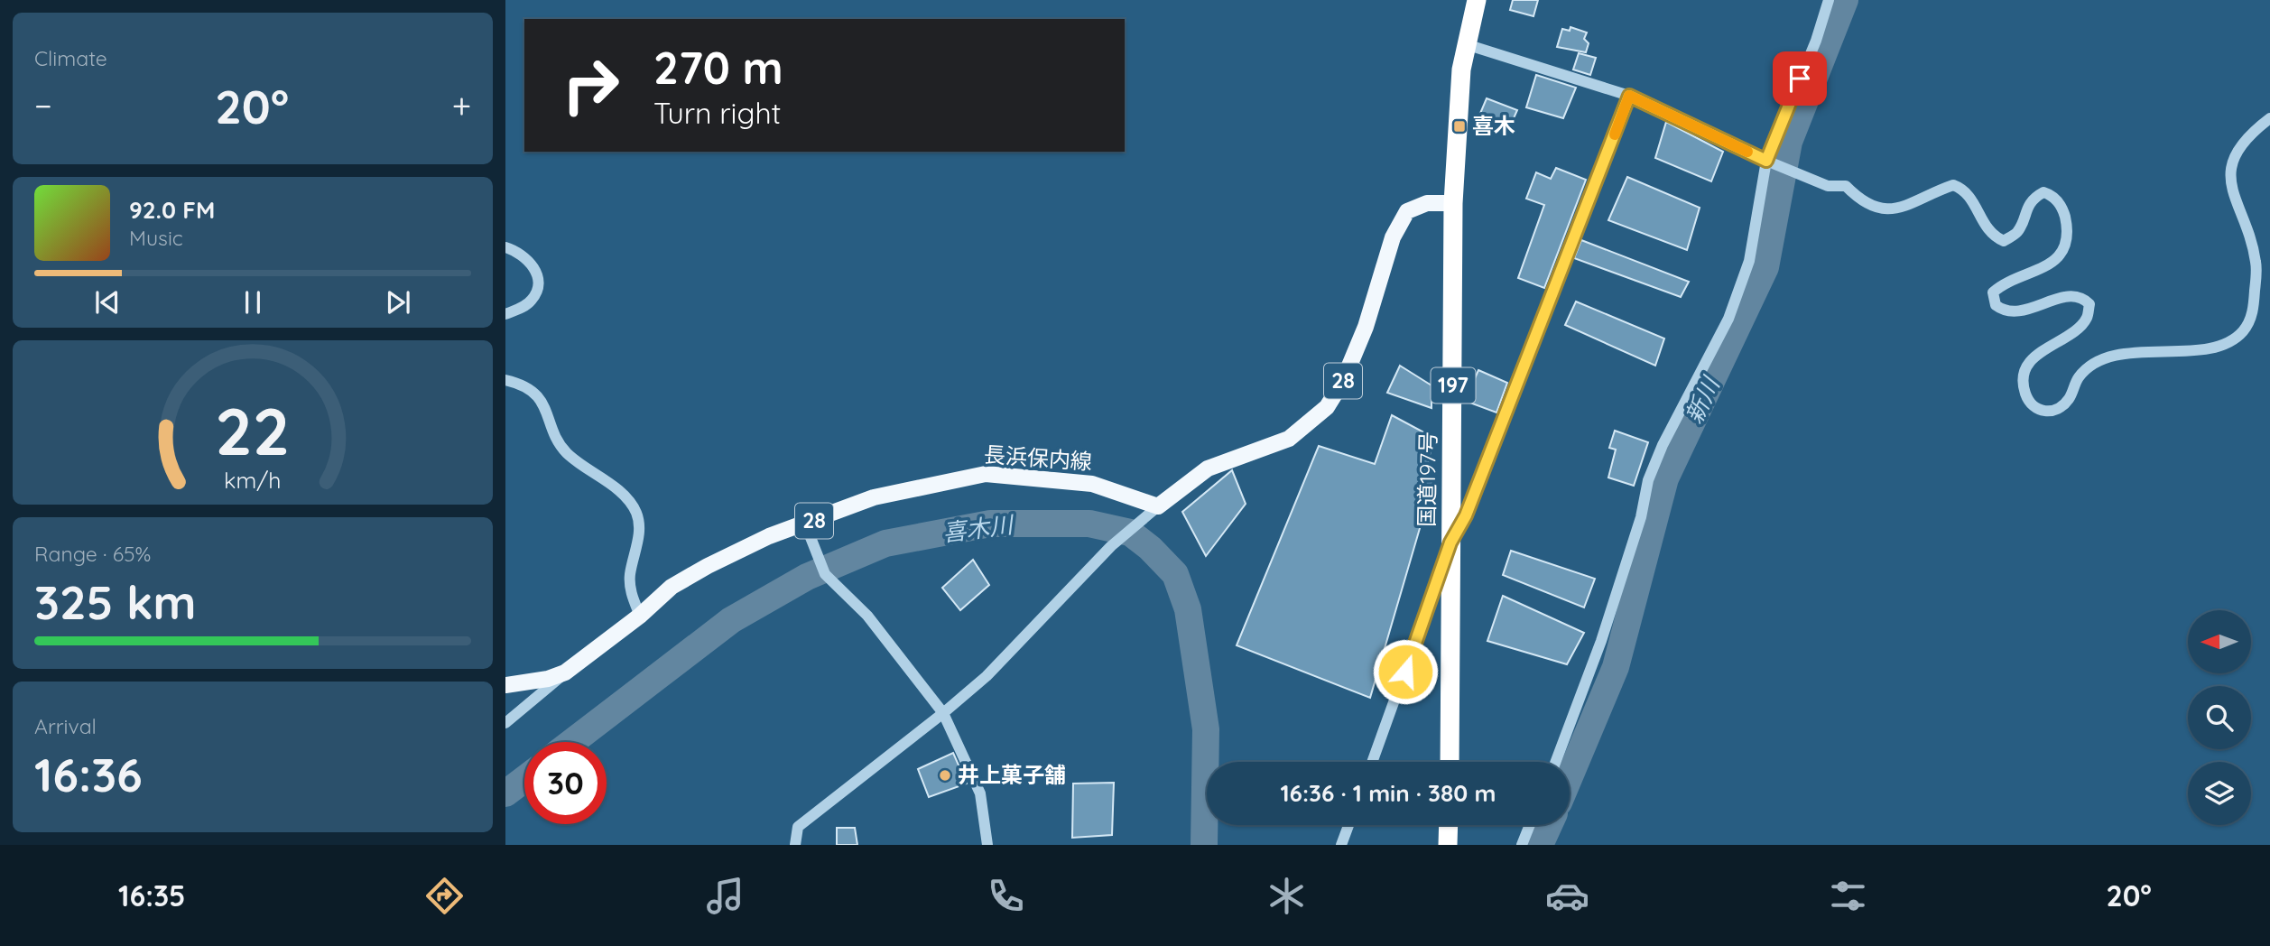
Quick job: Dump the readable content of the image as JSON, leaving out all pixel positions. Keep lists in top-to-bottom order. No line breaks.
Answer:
{"streets":{"highway":["197","国道197号"],"main road":["28","長浜保内線"]},"crossings":[["28","長浜保内線"],["28","国道197号"]],"water":["新川","喜木川"],"places":{"transit":["喜木"],"other":["井上菓子舗"]},"north":"left","page":{"tile":["Climate",["Range · 65%","325 km"],["Arrival","16:36"]],"turn":["270 m","Turn right"],"heat":["−","20°","+"],"song":["92.0 FM","Music"],"limit":"30","trip":"16:36 · 1 min · 380 m","tabs":["16:35","20°"],"gauge":["22","km/h"]}}
